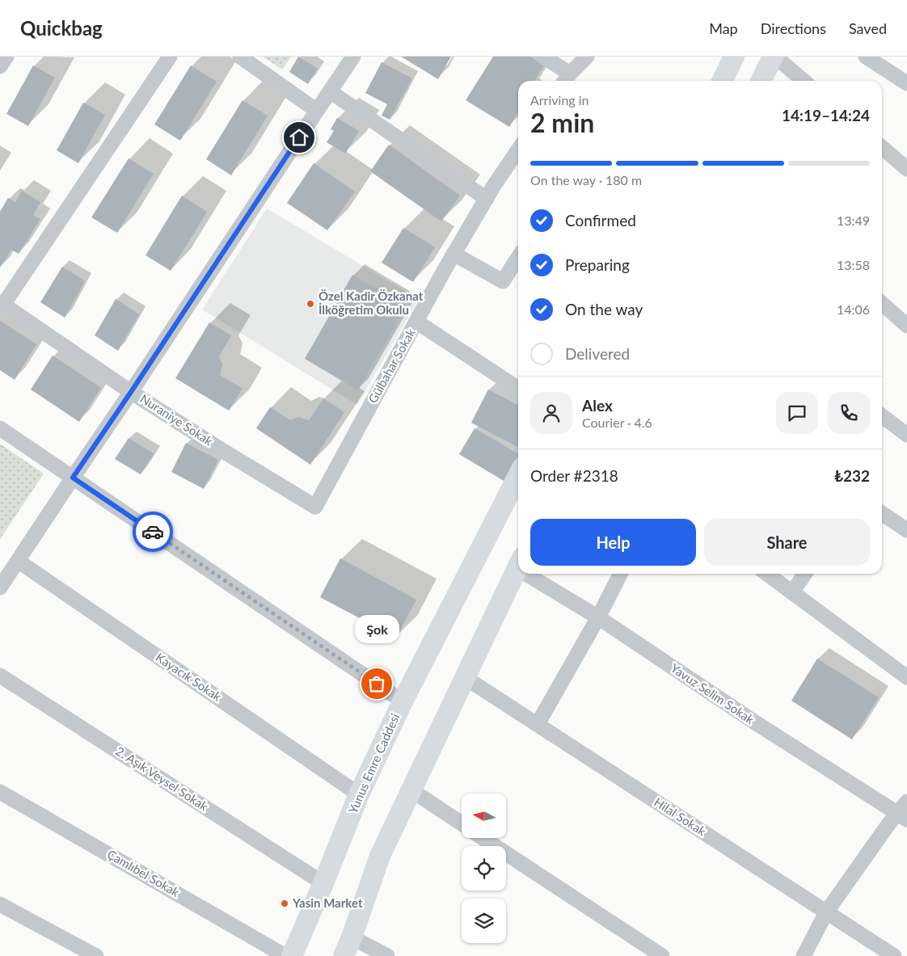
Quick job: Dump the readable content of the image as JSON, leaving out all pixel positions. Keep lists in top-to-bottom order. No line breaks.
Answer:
{"streets":{"street":["Gülbahar Sokak","Nuraniye Sokak","Kayacık Sokak","Yavuz Selim Sokak","Yunus Emre Caddesi","2. Aşık Veysel Sokak","Hilal Sokak","Çamlıbel Sokak"]},"crossings":[["Gülbahar Sokak","Nuraniye Sokak"],["Kayacık Sokak","Yunus Emre Caddesi"],["Yunus Emre Caddesi","2. Aşık Veysel Sokak"]],"places":["Özel Kadir Özkanat İlköğretim Okulu","Şok","Yasin Market"],"north":"left","page":{"header":"Quickbag","nav":["Map","Directions","Saved"],"heading":["2 min","Arriving in","14:19–14:24"],"panel":["Alex","Courier · 4.6","Order #2318","₺232"],"bar":"On the way · 180 m","list":[["Confirmed","13:49"],["Preparing","13:58"],["On the way","14:06"],"Delivered"],"buttons":["Help","Share"],"bubble":"Şok"}}
